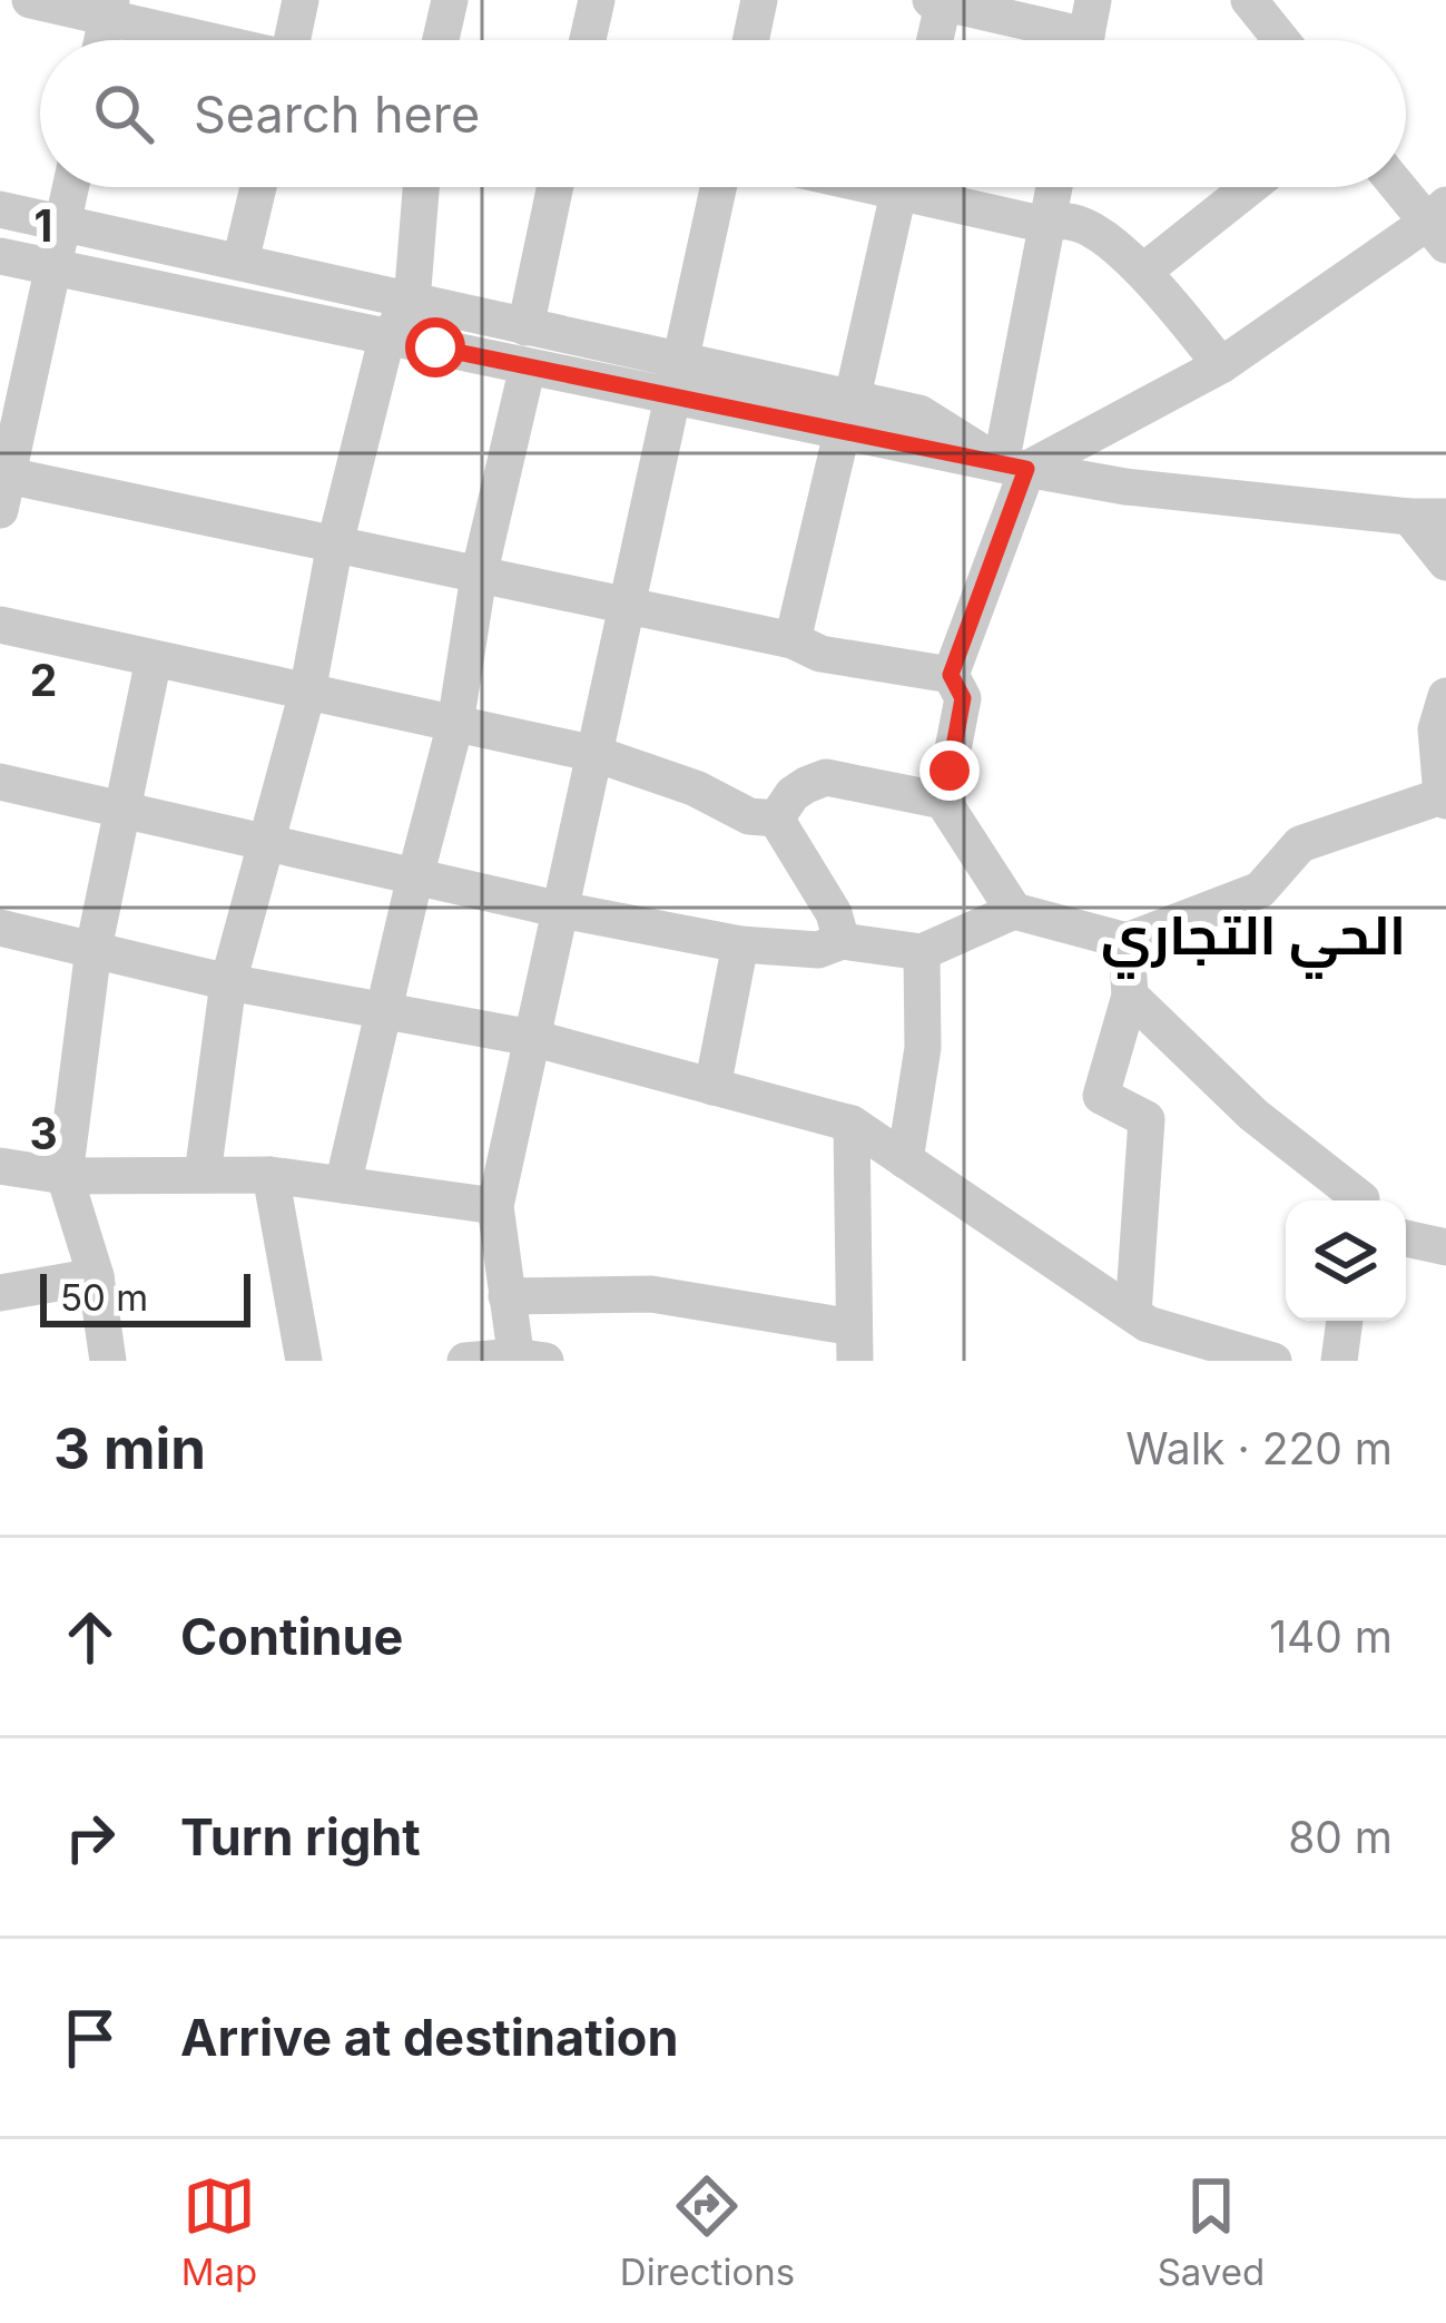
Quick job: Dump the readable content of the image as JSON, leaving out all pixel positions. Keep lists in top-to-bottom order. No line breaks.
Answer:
{"districts":["الحي التجاري"],"scale_bar":"50 m","page":{"search":"Search here","scale":"50 m","heading":["3 min","Walk · 220 m"],"list":[["Continue","140 m"],["Turn right","80 m"],"Arrive at destination"],"nav":["Map","Directions","Saved"]},"grid":{"rows":["1","2","3"]}}
